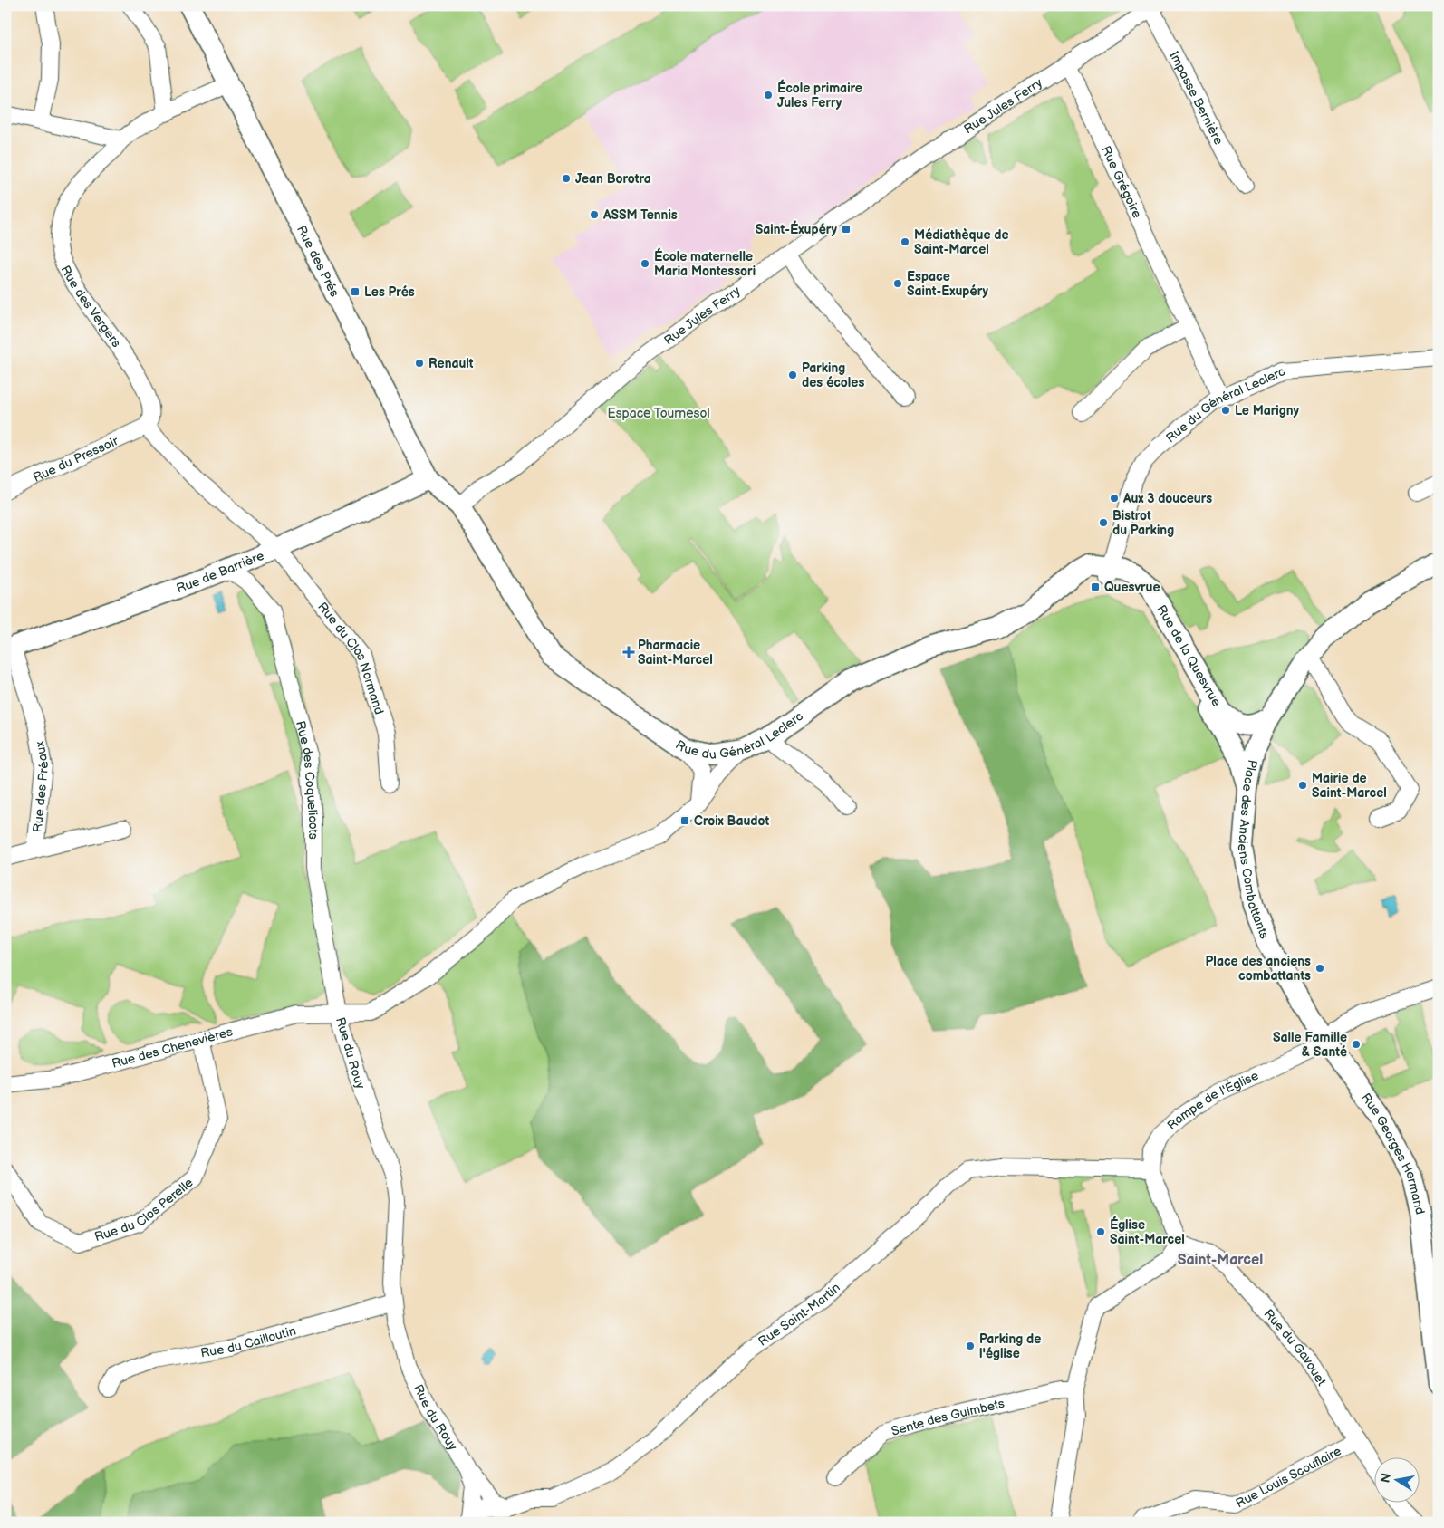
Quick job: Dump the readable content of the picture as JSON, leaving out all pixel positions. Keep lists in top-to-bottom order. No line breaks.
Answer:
{"streets":{"street":["Impasse Bernière","Rue Jules Ferry","Rue Grégoire","Rue des Prés","Rue des Vergers","Rue du Général Leclerc","Rue du Pressoir","Rue de Barrière","Rue de la Quesvrue","Rue du Clos Normand","Rue des Coquelicots","Rue des Préaux","Place des Anciens Combattants","Rue des Chenevières","Rue du Rouy","Rampe de l'Église","Rue Georges Hermand","Rue du Clos Perelle","Rue Saint-Martin","Rue du Cailloutin","Rue du Gavouet","Sente des Guimbets","Rue Louis Scouflaire"]},"crossings":[["Rue Jules Ferry","Rue Grégoire"],["Rue Jules Ferry","Rue des Prés"],["Rue Jules Ferry","Rue du Général Leclerc"],["Rue Grégoire","Rue du Général Leclerc"],["Rue des Prés","Rue des Vergers"],["Rue des Prés","Rue du Général Leclerc"],["Rue des Prés","Rue de Barrière"],["Rue des Vergers","Rue du Pressoir"],["Rue du Général Leclerc","Rue de la Quesvrue"],["Rue du Général Leclerc","Rue du Rouy"],["Rue de Barrière","Rue du Clos Normand"],["Rue de Barrière","Rue des Coquelicots"],["Rue de Barrière","Rue des Préaux"],["Rue de la Quesvrue","Place des Anciens Combattants"],["Rue des Coquelicots","Rue des Chenevières"],["Rue des Coquelicots","Rue du Rouy"],["Place des Anciens Combattants","Rampe de l'Église"],["Place des Anciens Combattants","Rue Georges Hermand"],["Rue des Chenevières","Rue du Rouy"],["Rue des Chenevières","Rue du Clos Perelle"],["Rue du Rouy","Rue Saint-Martin"],["Rue du Rouy","Rue du Cailloutin"],["Rampe de l'Église","Rue Georges Hermand"],["Rampe de l'Église","Rue Saint-Martin"],["Rue du Gavouet","Rue Louis Scouflaire"]],"districts":["Saint-Marcel"],"parks":["Espace Tournesol"],"places":{"other":["École primaire Jules Ferry","Jean Borotra","ASSM Tennis","Médiathèque de Saint-Marcel","École maternelle Maria Montessori","Espace Saint-Exupéry","Renault","Parking des écoles","Le Marigny","Aux 3 douceurs","Bistrot du Parking","Mairie de Saint-Marcel","Place des anciens combattants","Salle Famille & Santé","Église Saint-Marcel","Parking de l'église"],"transit":["Saint-Éxupéry","Les Prés","Quesvrue","Croix Baudot"],"health":["Pharmacie Saint-Marcel"]},"north":"left"}
